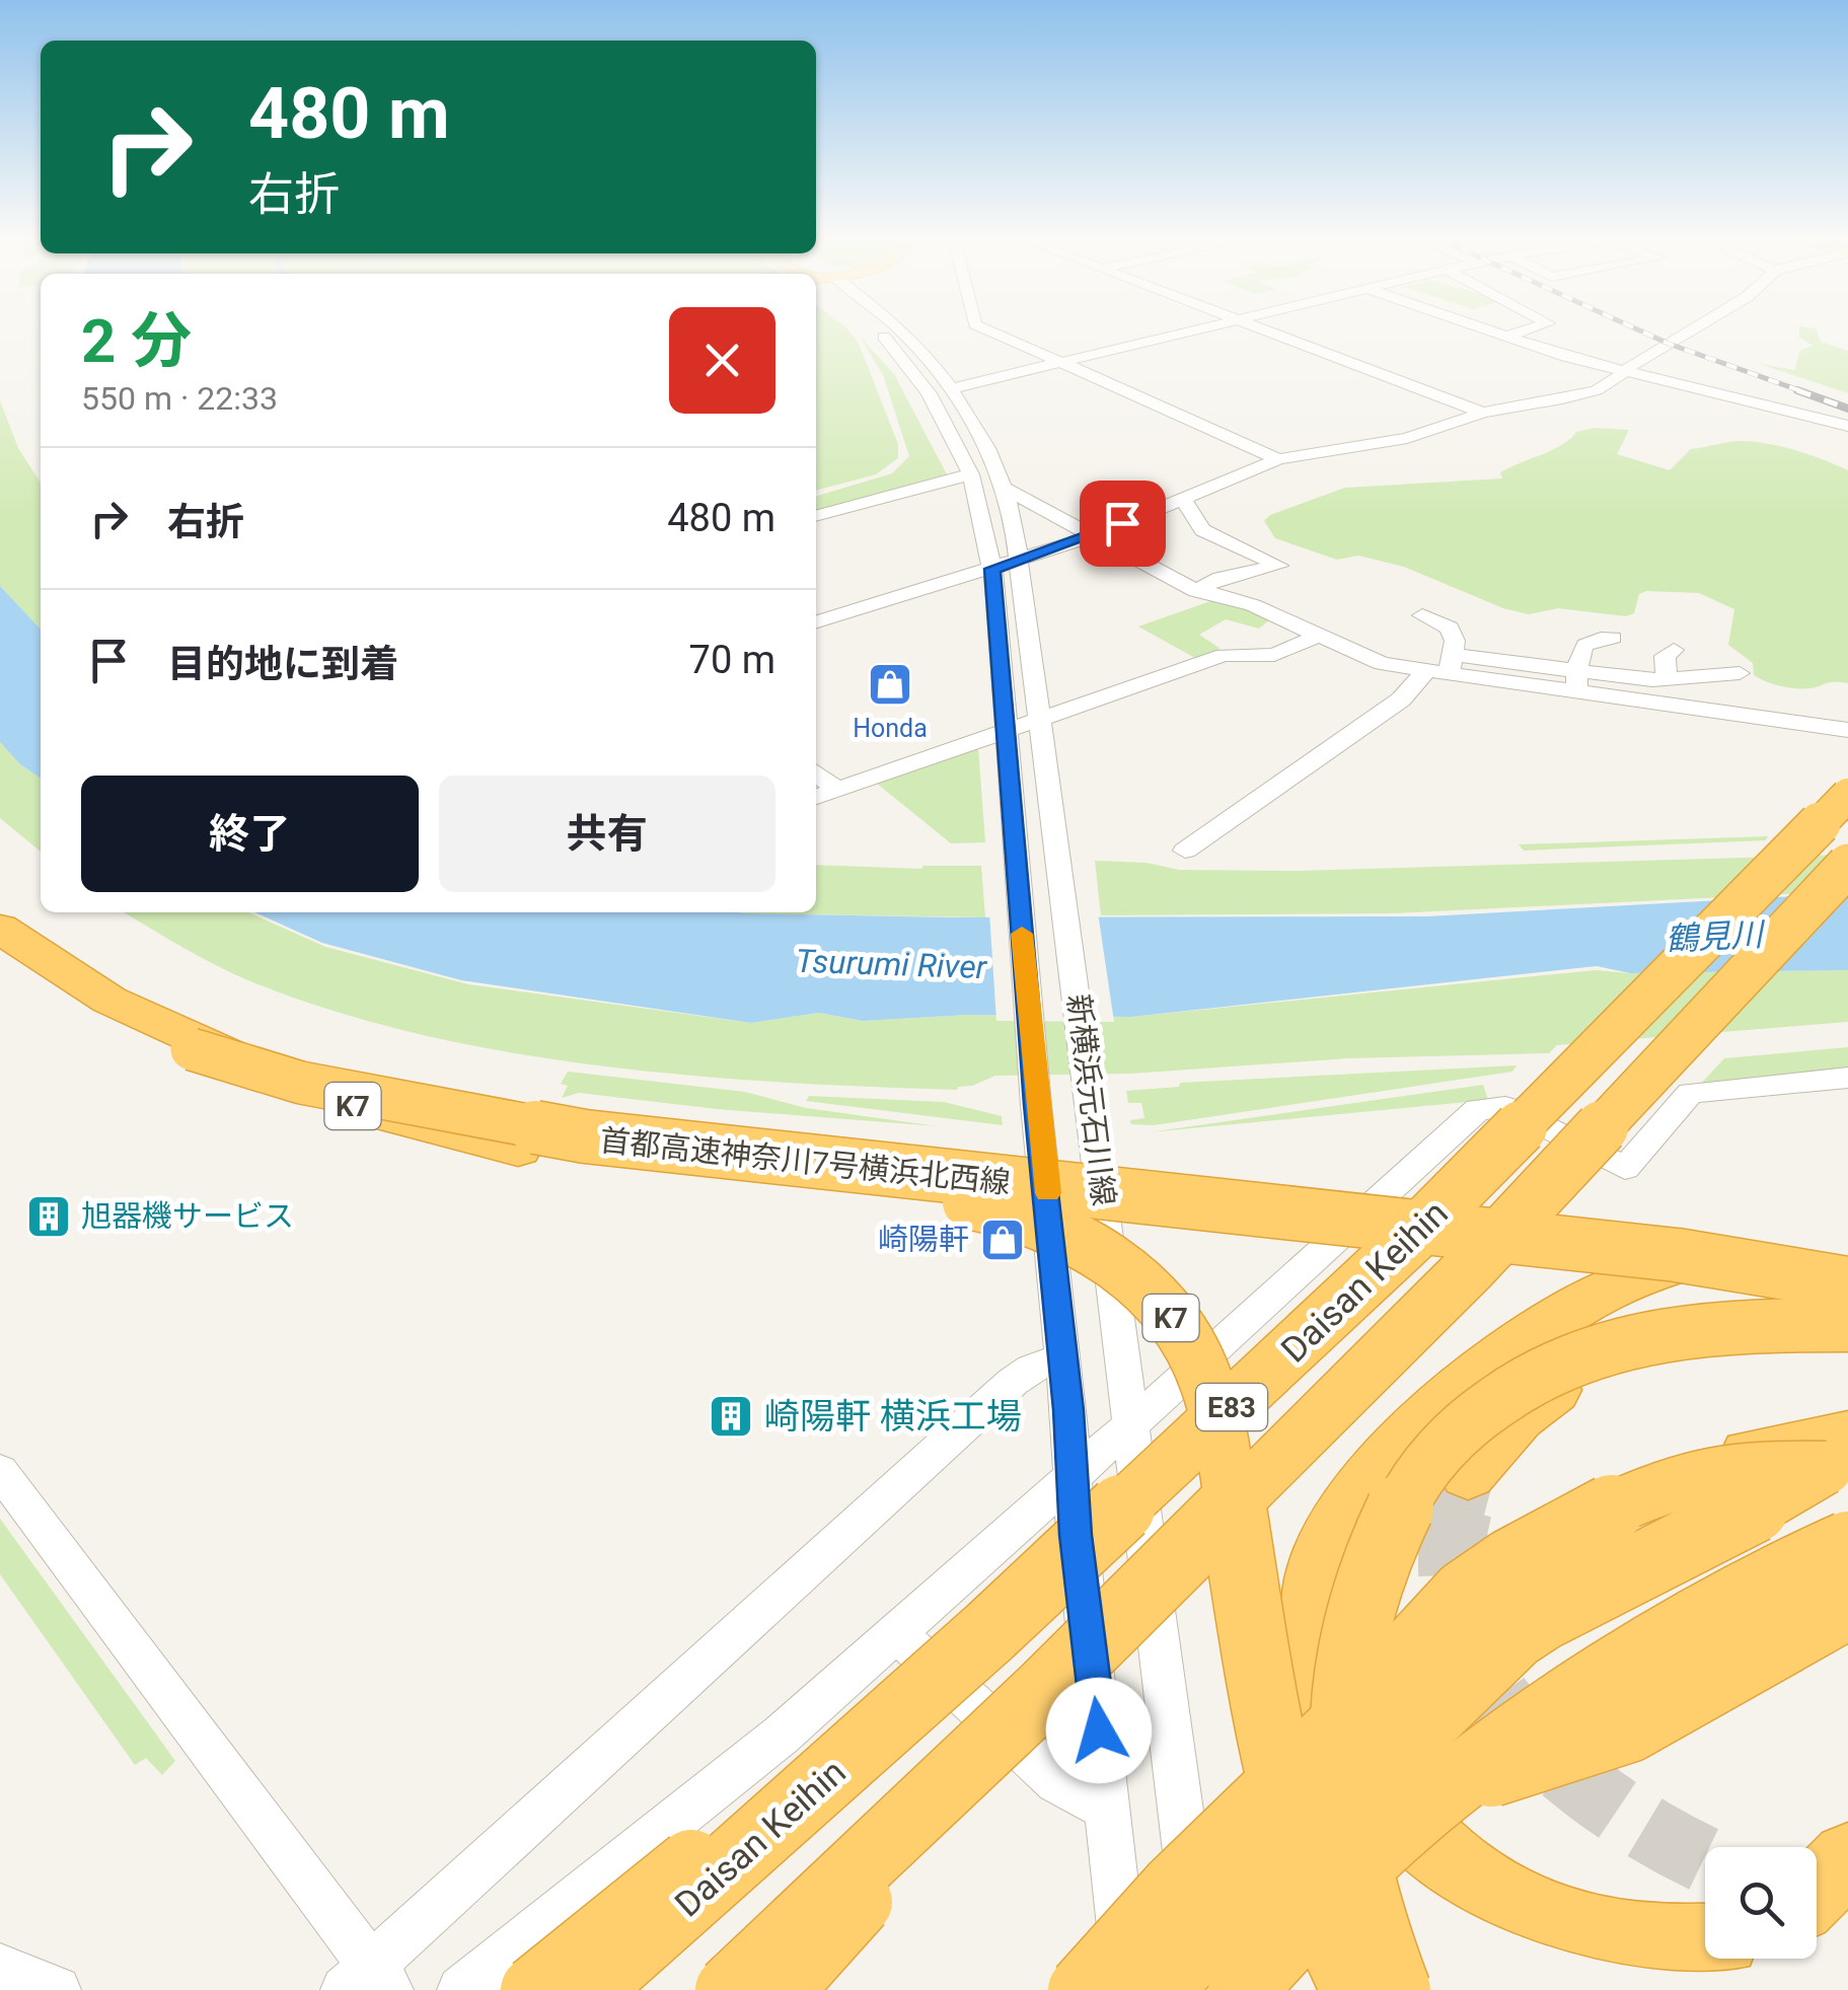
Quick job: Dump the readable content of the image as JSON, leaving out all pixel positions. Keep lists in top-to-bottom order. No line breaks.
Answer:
{"streets":{"highway":["K7","首都高速神奈川7号横浜北西線","Daisan Keihin","E83"],"street":["新横浜元石川線"]},"crossings":[["K7","首都高速神奈川7号横浜北西線"]],"water":["鶴見川","Tsurumi River"],"places":{"shop":["Honda","崎陽軒"],"building":["旭器機サービス","崎陽軒 横浜工場"]},"page":{"turn":["480 m","右折"],"heading":["2 分","550 m · 22:33"],"list":[{"name":"右折","value":"480 m"},{"name":"目的地に到着","value":"70 m"}],"buttons":["終了","共有"]}}
